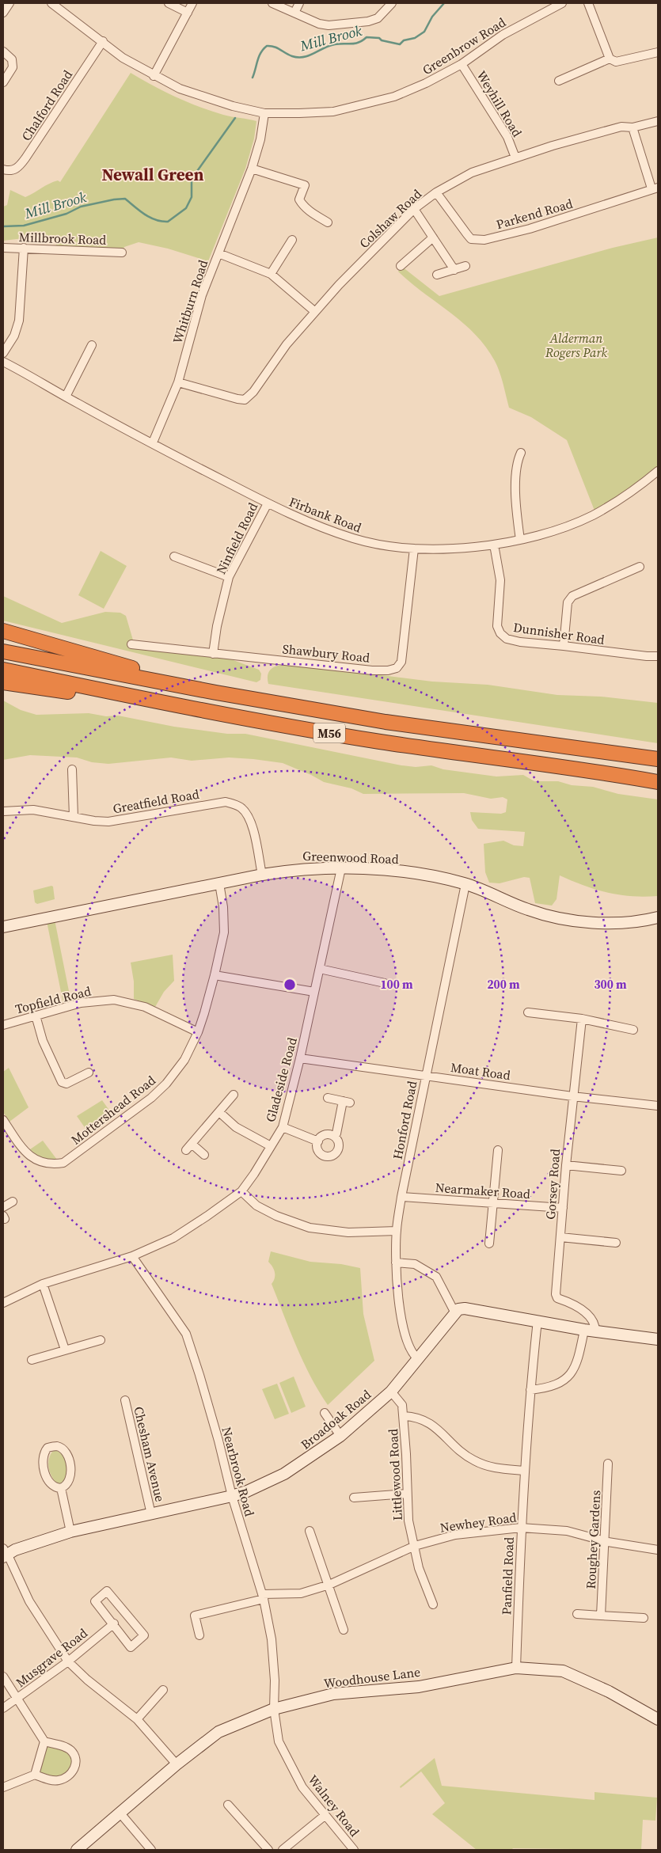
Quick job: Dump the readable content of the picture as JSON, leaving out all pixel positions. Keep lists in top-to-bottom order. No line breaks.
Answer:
{"streets":{"highway":["M56"],"street":["Greenbrow Road","Weyhill Road","Chalford Road","Parkend Road","Colshaw Road","Millbrook Road","Whitburn Road","Firbank Road","Ninfield Road","Dunnisher Road","Shawbury Road","Greatfield Road","Greenwood Road","Topfield Road","Moat Road","Gladeside Road","Mottershead Road","Honford Road","Gorsey Road","Nearmaker Road","Broadoak Road","Chesham Avenue","Nearbrook Road","Littlewood Road","Newhey Road","Roughey Gardens","Panfield Road","Musgrave Road","Woodhouse Lane","Walney Road"]},"crossings":[["Greenbrow Road","Weyhill Road"],["Greenbrow Road","Chalford Road"],["Greenbrow Road","Whitburn Road"],["Weyhill Road","Colshaw Road"],["Parkend Road","Colshaw Road"],["Colshaw Road","Whitburn Road"],["Whitburn Road","Firbank Road"],["Firbank Road","Ninfield Road"],["Firbank Road","Dunnisher Road"],["Firbank Road","Shawbury Road"],["Ninfield Road","Shawbury Road"],["Greatfield Road","Greenwood Road"],["Greenwood Road","Gladeside Road"],["Greenwood Road","Mottershead Road"],["Greenwood Road","Honford Road"],["Topfield Road","Mottershead Road"],["Moat Road","Gladeside Road"],["Moat Road","Honford Road"],["Moat Road","Gorsey Road"],["Gladeside Road","Nearbrook Road"],["Honford Road","Nearmaker Road"],["Honford Road","Broadoak Road"],["Gorsey Road","Nearmaker Road"],["Broadoak Road","Chesham Avenue"],["Broadoak Road","Nearbrook Road"],["Broadoak Road","Littlewood Road"],["Nearbrook Road","Newhey Road"],["Nearbrook Road","Woodhouse Lane"],["Nearbrook Road","Walney Road"],["Littlewood Road","Newhey Road"],["Newhey Road","Roughey Gardens"],["Newhey Road","Panfield Road"],["Panfield Road","Woodhouse Lane"],["Woodhouse Lane","Walney Road"]],"districts":["Newall Green"],"water":["Mill Brook"],"parks":["Alderman Rogers Park"],"rings":["100 m","200 m","300 m"]}
